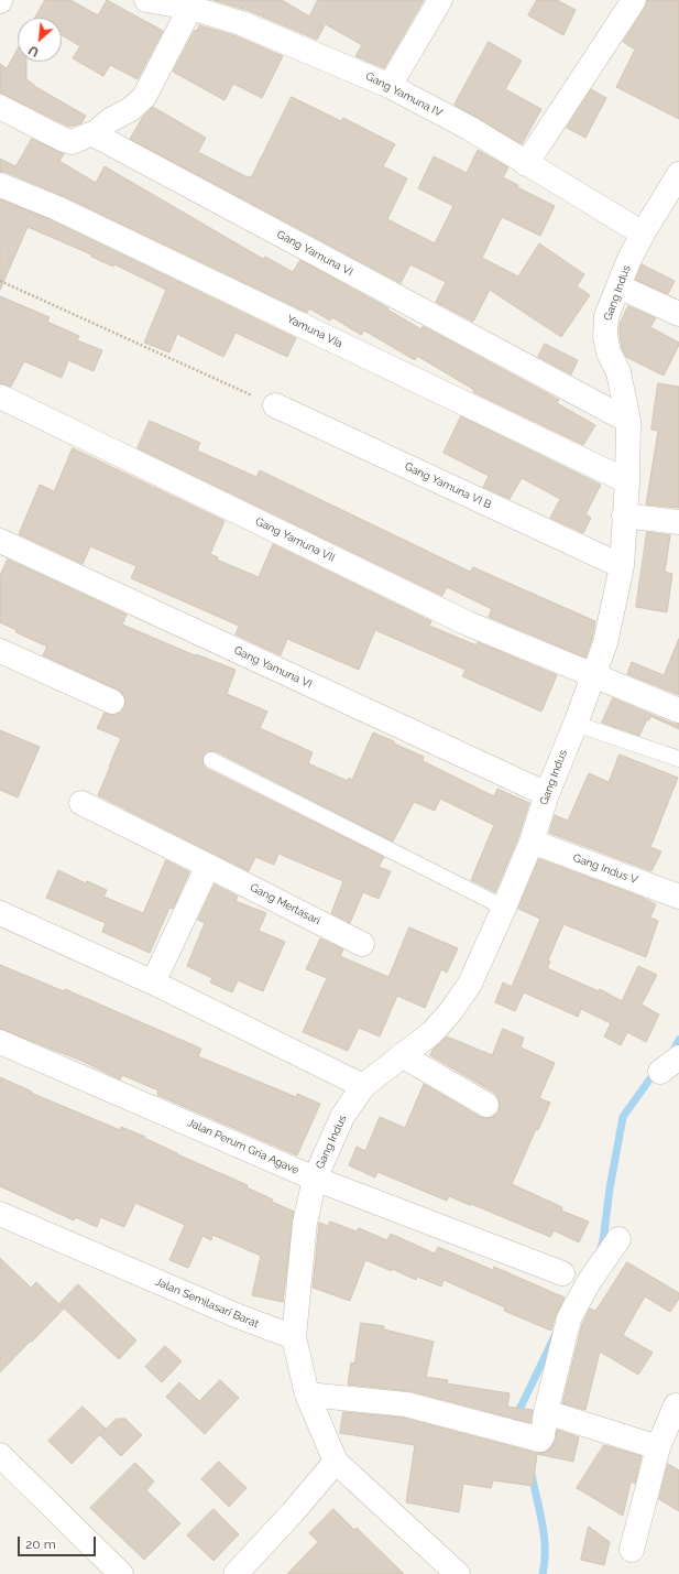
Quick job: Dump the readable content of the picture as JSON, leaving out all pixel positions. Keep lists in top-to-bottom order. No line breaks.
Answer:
{"streets":{"street":["Gang Yamuna IV","Gang Yamuna VI","Gang Indus","Yamuna VIa","Gang Yamuna VI B","Gang Yamuna VII","Gang Indus V","Gang Mertasari","Jalan Perum Gria Agave","Jalan Semilasari Barat"]},"crossings":[["Gang Yamuna IV","Gang Indus"],["Gang Yamuna VI","Gang Indus"],["Gang Indus","Yamuna VIa"],["Gang Indus","Gang Yamuna VI B"],["Gang Indus","Gang Yamuna VII"],["Gang Indus","Gang Indus V"],["Gang Indus","Jalan Perum Gria Agave"],["Gang Indus","Jalan Semilasari Barat"]],"scale_bar":"20 m","north":"bottom left"}
